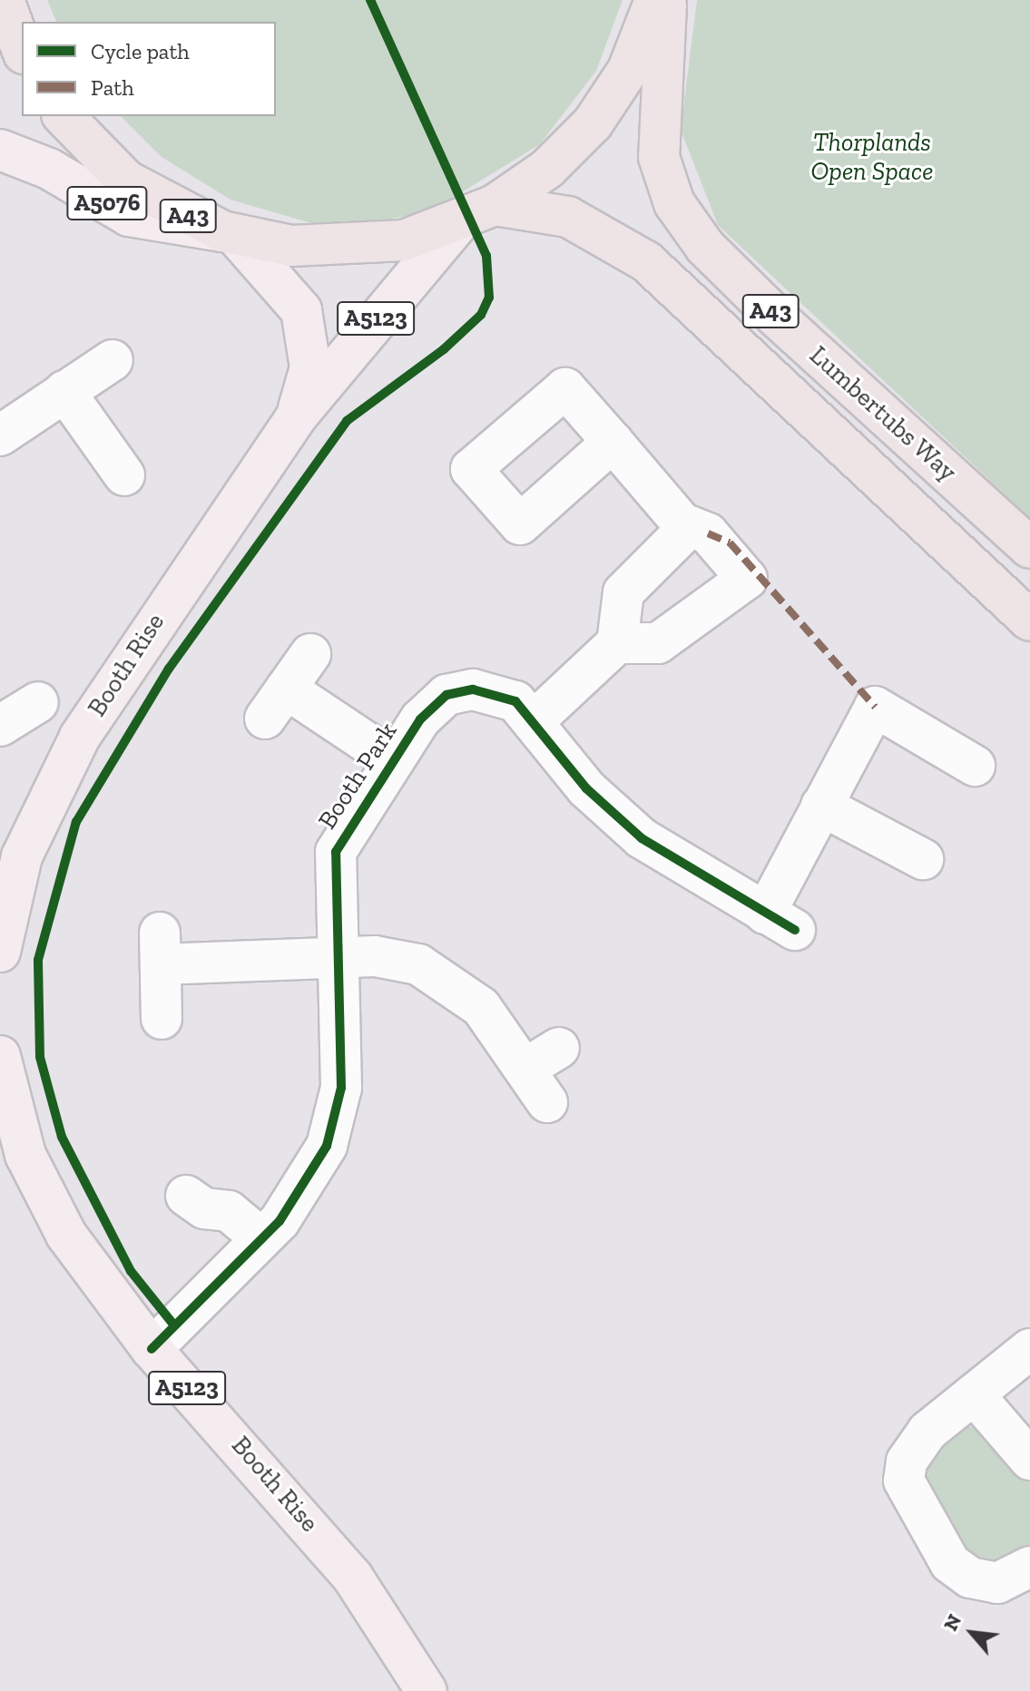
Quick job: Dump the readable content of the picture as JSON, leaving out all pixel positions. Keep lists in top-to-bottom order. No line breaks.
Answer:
{"streets":{"highway":["A43","Lumbertubs Way"],"main road":["A5076","A5123","Booth Rise"],"street":["Booth Park"]},"crossings":[["A5076","A43"],["A5076","Booth Rise"],["A43","Lumbertubs Way"],["A43","Booth Rise"],["Booth Rise","Booth Park"]],"parks":["Thorplands Open Space"],"legend":["Cycle path","Path"],"north":"top left"}
